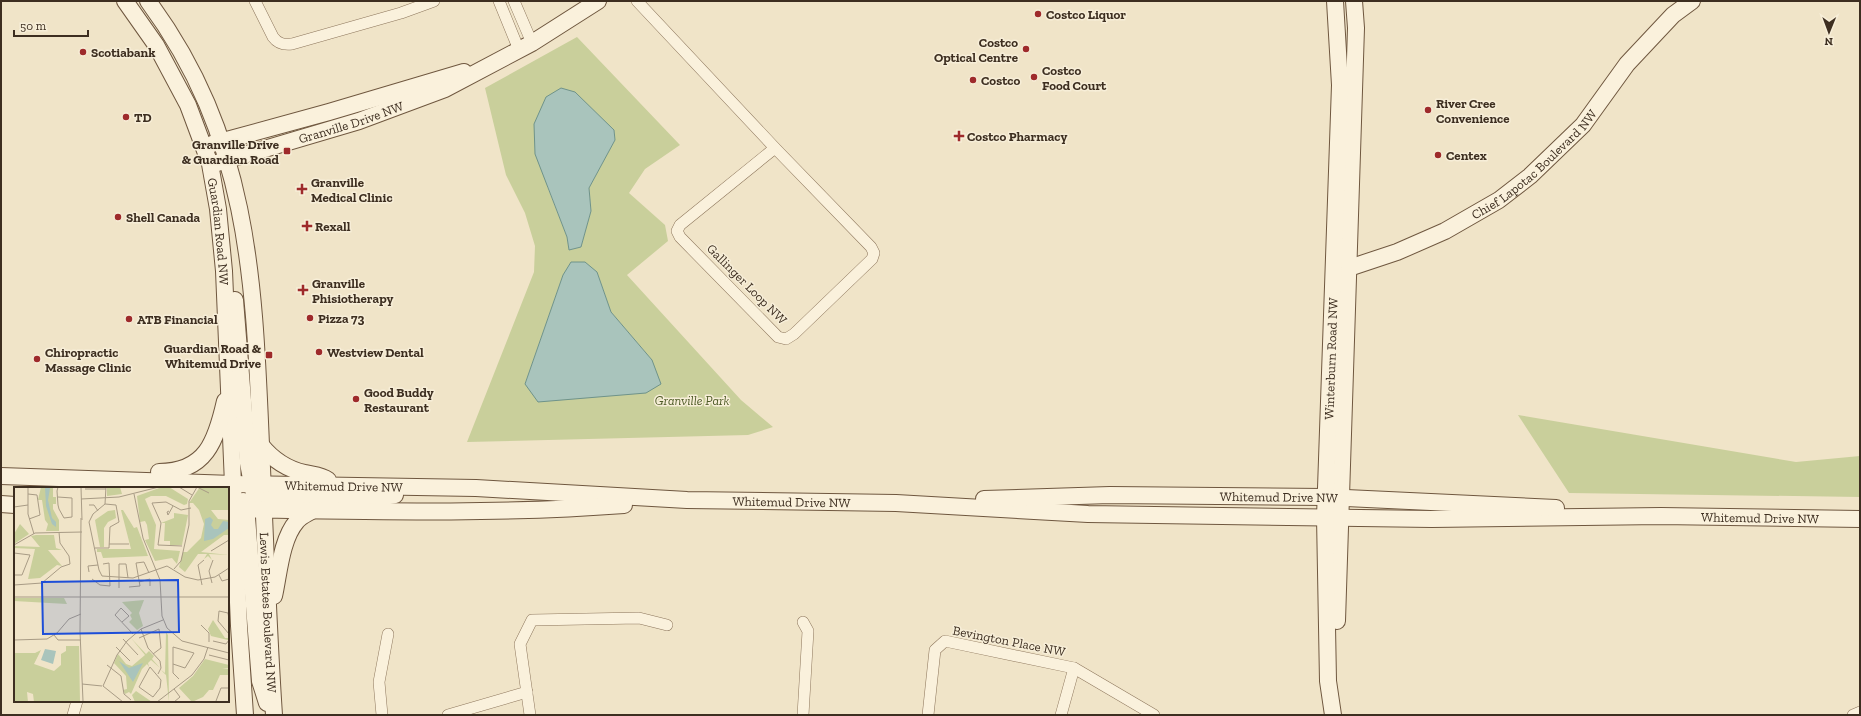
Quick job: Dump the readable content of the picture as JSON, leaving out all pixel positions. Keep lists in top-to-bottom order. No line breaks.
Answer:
{"streets":{"main road":["Granville Drive NW","Chief Lapotac Boulevard NW","Guardian Road NW","Winterburn Road NW","Whitemud Drive NW","Lewis Estates Boulevard NW"],"street":["Gallinger Loop NW","Bevington Place NW"]},"crossings":[["Granville Drive NW","Guardian Road NW"],["Chief Lapotac Boulevard NW","Winterburn Road NW"],["Guardian Road NW","Whitemud Drive NW"],["Guardian Road NW","Lewis Estates Boulevard NW"],["Winterburn Road NW","Whitemud Drive NW"],["Whitemud Drive NW","Lewis Estates Boulevard NW"]],"parks":["Granville Park"],"places":{"other":["Costco Liquor","Costco Optical Centre","Scotiabank","Costco Food Court","Costco","River Cree Convenience","TD","Centex","Shell Canada","Pizza 73","ATB Financial","Westview Dental","Chiropractic Massage Clinic","Good Buddy Restaurant"],"health":["Costco Pharmacy","Granville Medical Clinic","Rexall","Granville Phisiotherapy"],"transit":["Granville Drive & Guardian Road","Guardian Road & Whitemud Drive"]},"scale_bar":"50 m","north":"bottom"}
